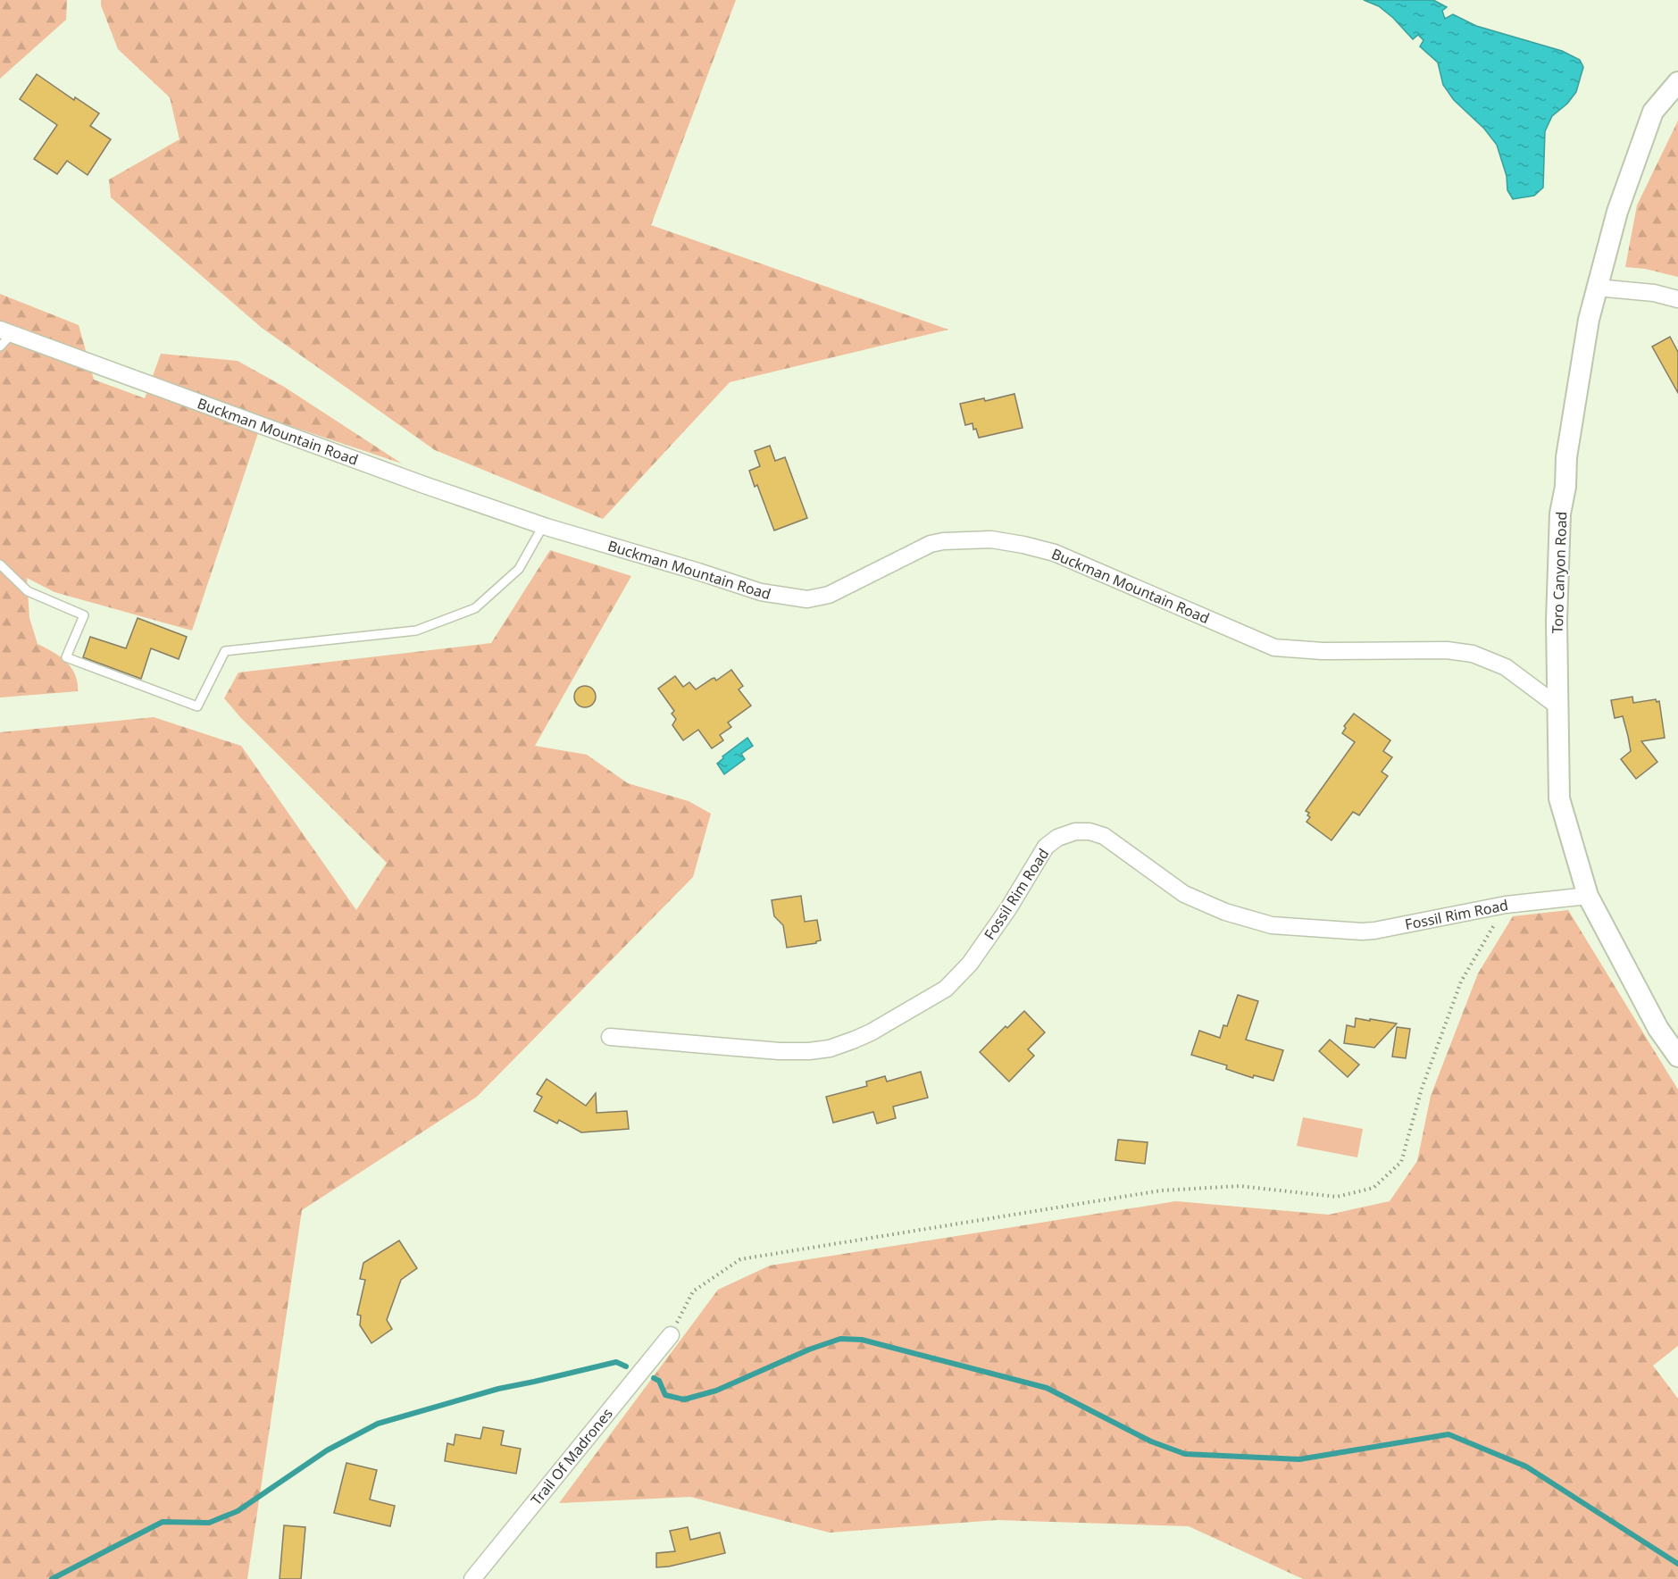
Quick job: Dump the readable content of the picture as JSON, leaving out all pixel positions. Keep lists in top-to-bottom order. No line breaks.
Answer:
{"streets":{"street":["Buckman Mountain Road","Toro Canyon Road","Fossil Rim Road","Trail Of Madrones"]},"crossings":[["Buckman Mountain Road","Toro Canyon Road"],["Toro Canyon Road","Fossil Rim Road"]]}
